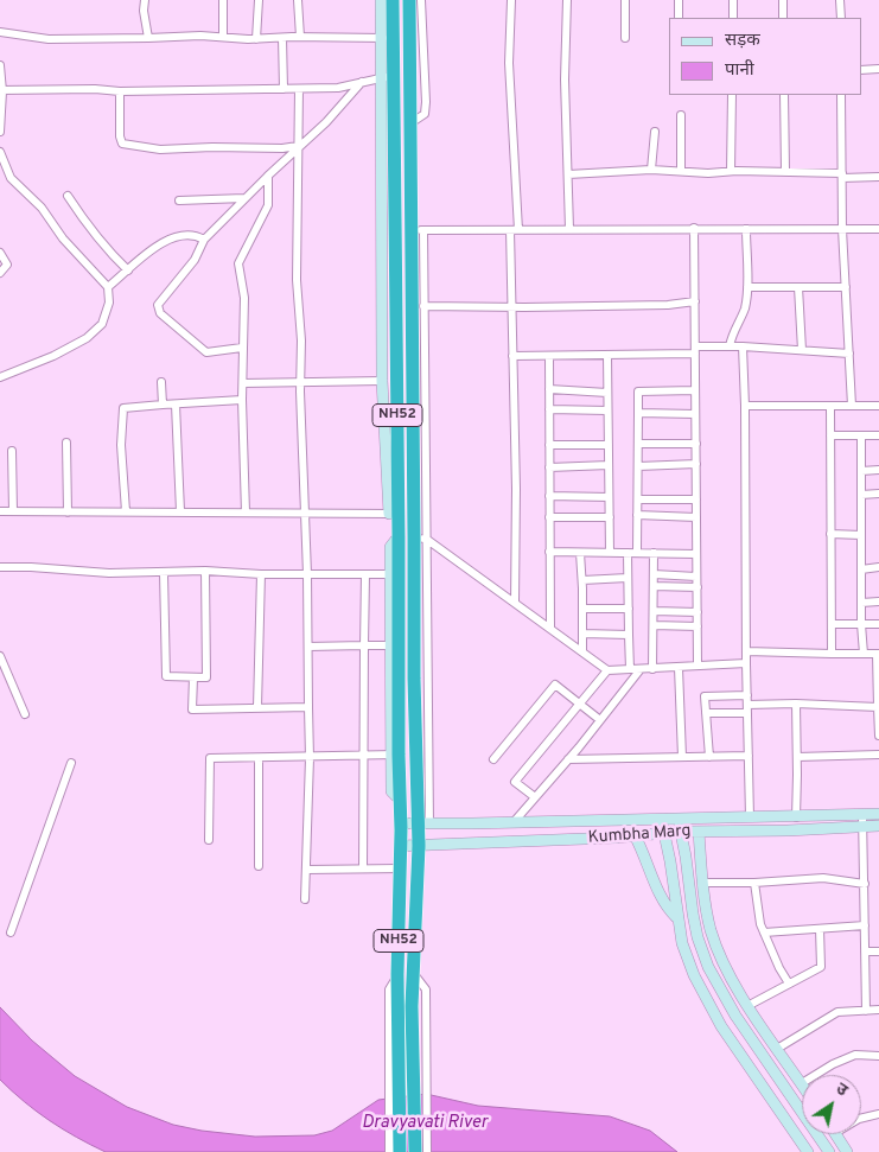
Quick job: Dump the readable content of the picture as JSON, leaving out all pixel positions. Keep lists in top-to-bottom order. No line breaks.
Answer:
{"streets":{"highway":["NH52"],"main road":["Kumbha Marg"]},"crossings":[["NH52","Kumbha Marg"]],"water":["Dravyavati River"],"legend":["सड़क","पानी"],"north":"top right"}
